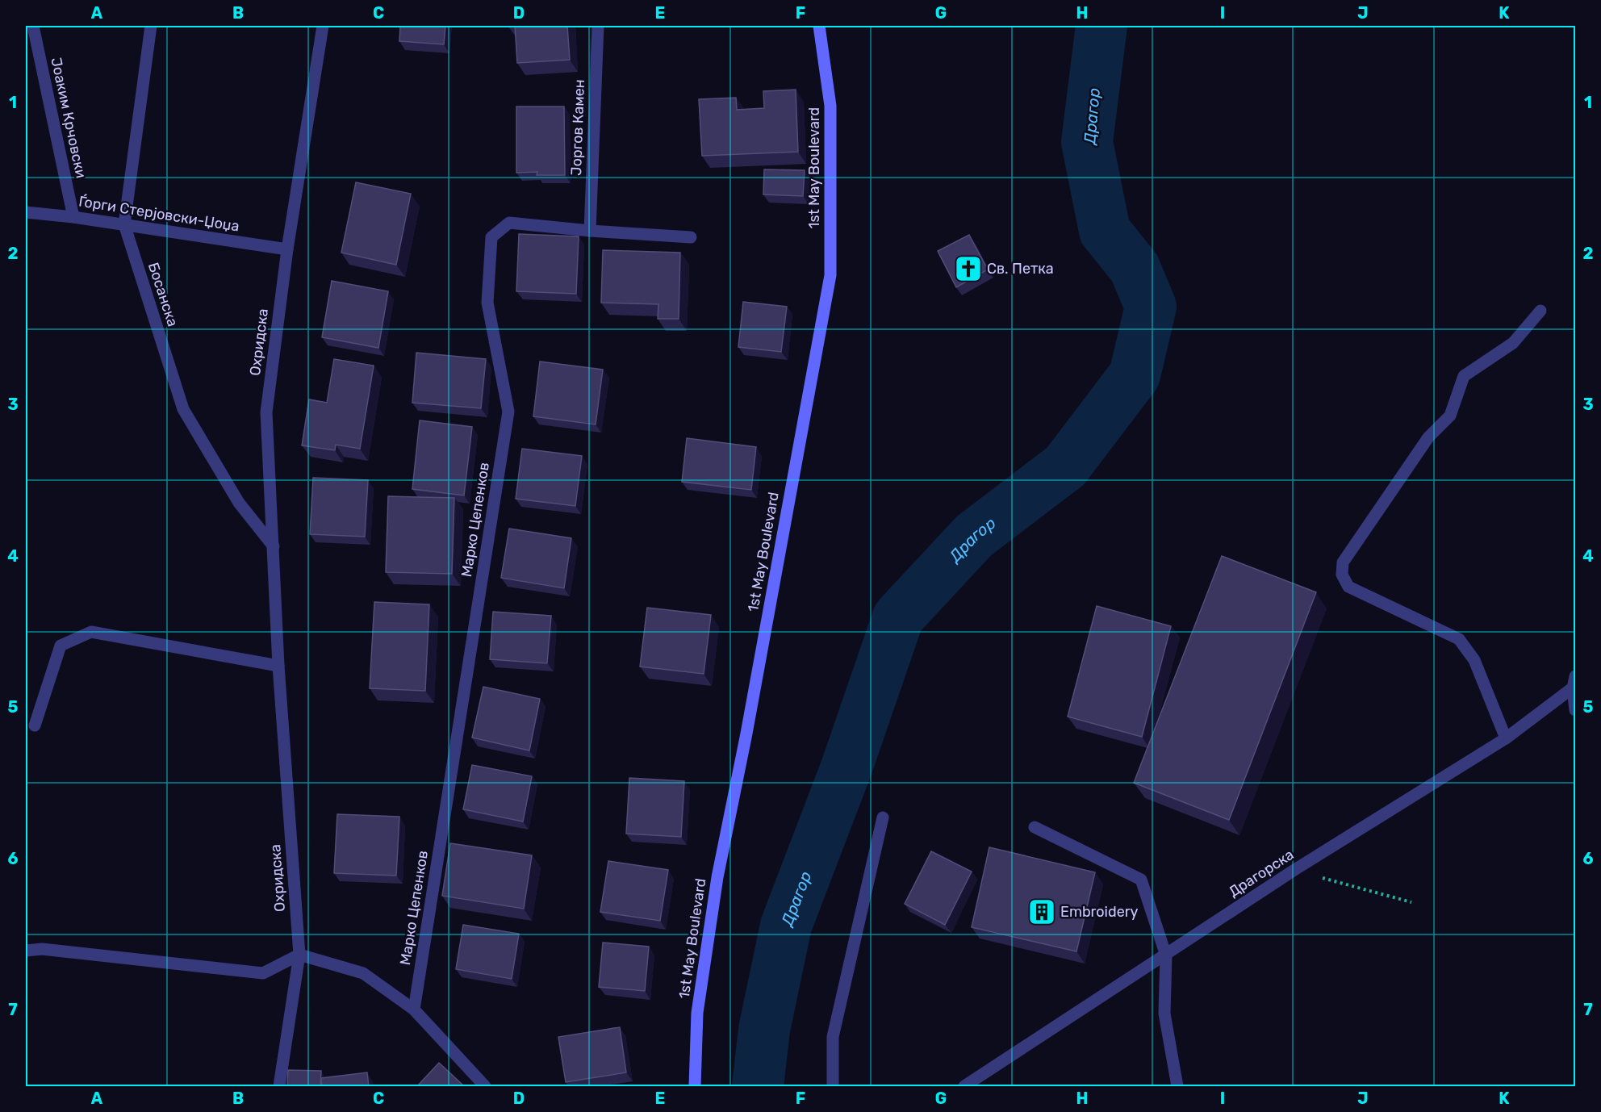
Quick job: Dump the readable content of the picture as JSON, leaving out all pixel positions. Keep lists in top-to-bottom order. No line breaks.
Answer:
{"streets":{"main road":["1st May Boulevard"],"street":["Јоаким Крчовски","Јоргов Камен","Ѓорги Стерјовски-Џоџа","Босанска","Охридска","Марко Цепенков","Драгорска"]},"crossings":[["Јоаким Крчовски","Ѓорги Стерјовски-Џоџа"],["Јоргов Камен","Марко Цепенков"],["Ѓорги Стерјовски-Џоџа","Босанска"],["Ѓорги Стерјовски-Џоџа","Охридска"],["Босанска","Охридска"]],"water":["Драгор"],"places":{"church":["Св. Петка"],"building":["Embroidery"]},"grid":{"columns":["A","B","C","D","E","F","G","H","I","J","K"],"rows":["1","2","3","4","5","6","7"]}}
